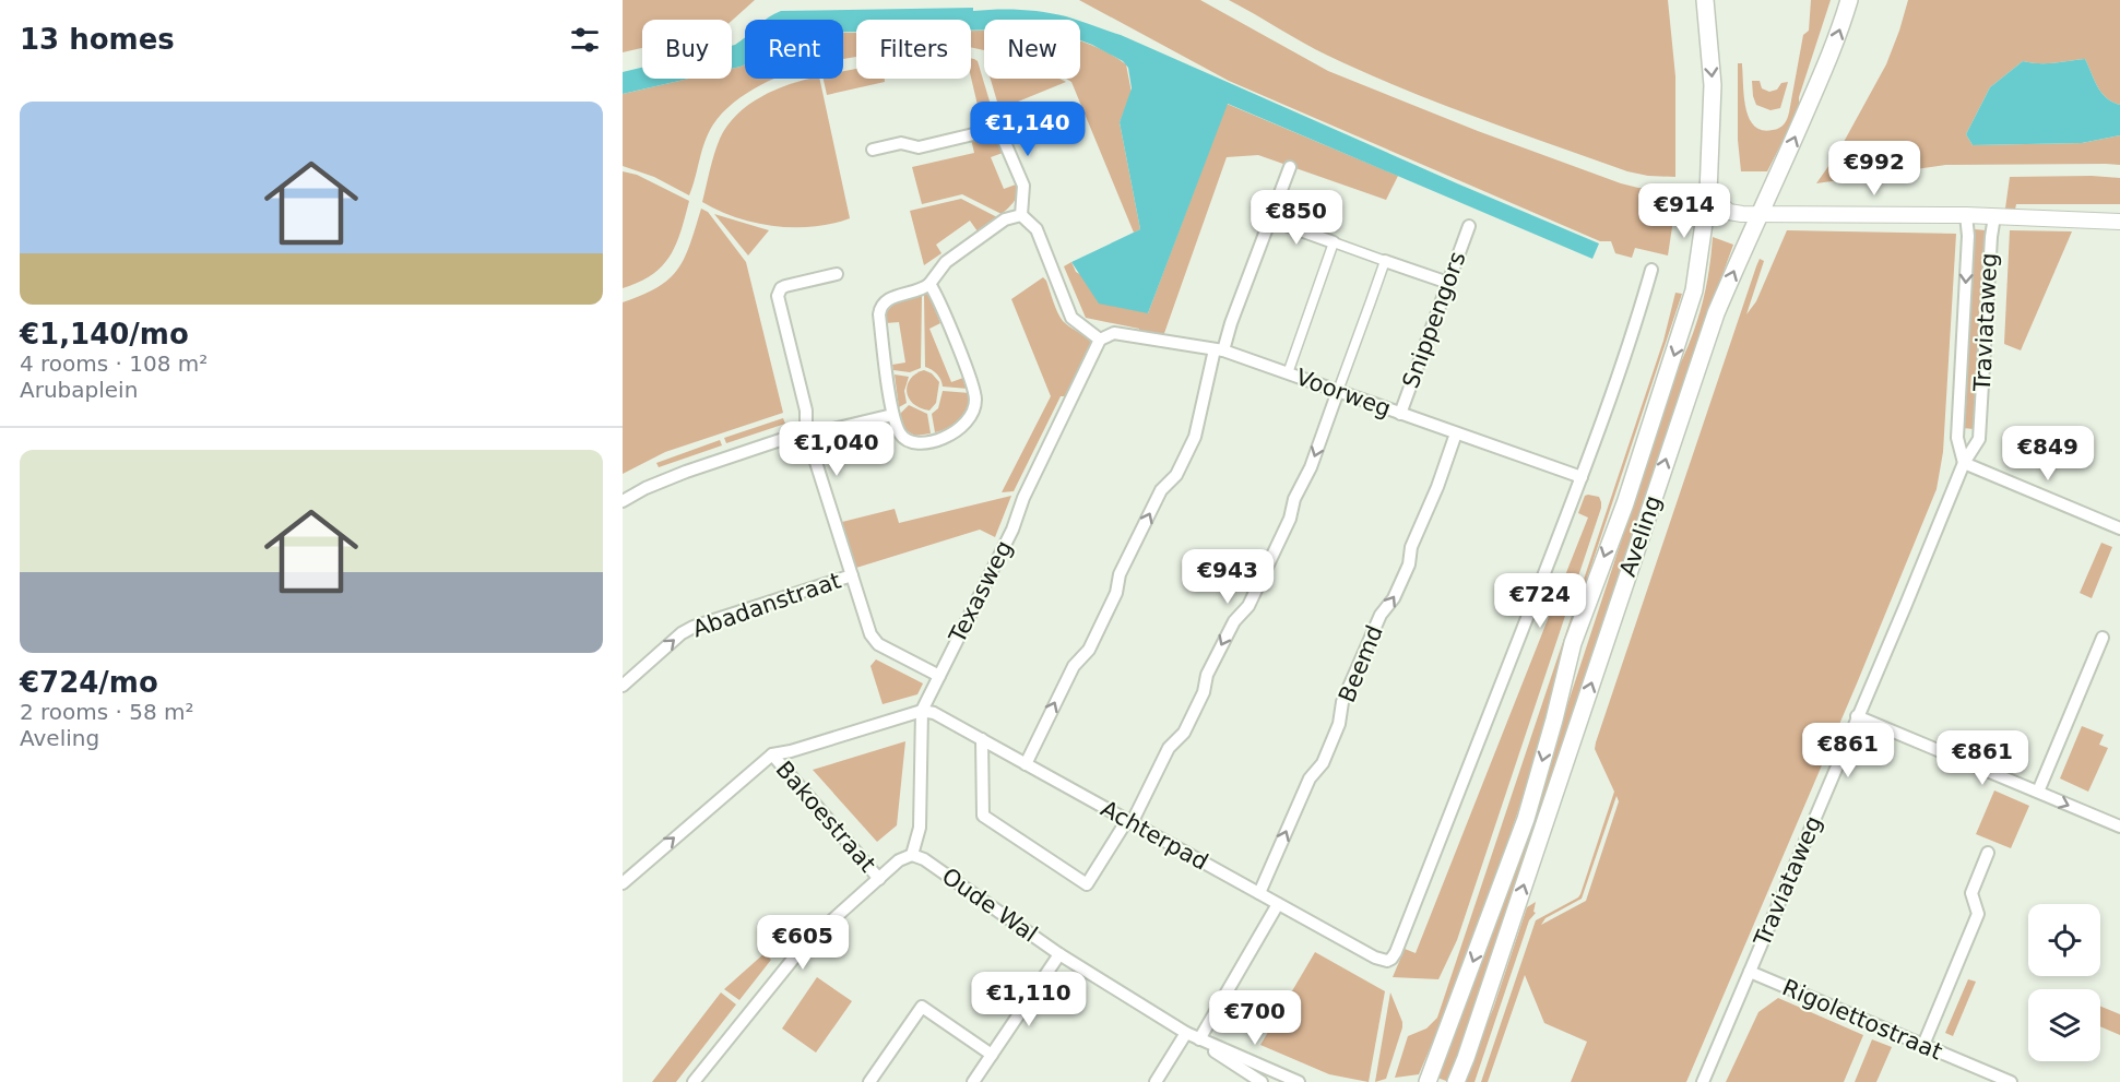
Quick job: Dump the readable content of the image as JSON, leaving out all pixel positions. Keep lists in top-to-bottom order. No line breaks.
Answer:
{"streets":{"main road":["Aveling"],"street":["Snippengors","Traviataweg","Voorweg","Texasweg","Abadanstraat","Beemd","Bakoestraat","Achterpad","Oude Wal","Rigolettostraat"]},"crossings":[["Snippengors","Voorweg"],["Traviataweg","Rigolettostraat"],["Voorweg","Texasweg"],["Voorweg","Beemd"],["Voorweg","Achterpad"],["Texasweg","Achterpad"],["Texasweg","Oude Wal"],["Beemd","Achterpad"]],"one_way":["Abadanstraat","Beemd"],"page":{"heading":"13 homes","chip":["Buy","Rent","Filters","New"],"list":[{"name":"€1,140/mo","note":"4 rooms · 108 m² · Arubaplein"},{"name":"€724/mo","note":"2 rooms · 58 m² · Aveling"}],"price":["€1,140","€992","€914","€850","€1,040","€849","€943","€724","€861","€861","€605","€1,110","€700"]}}
